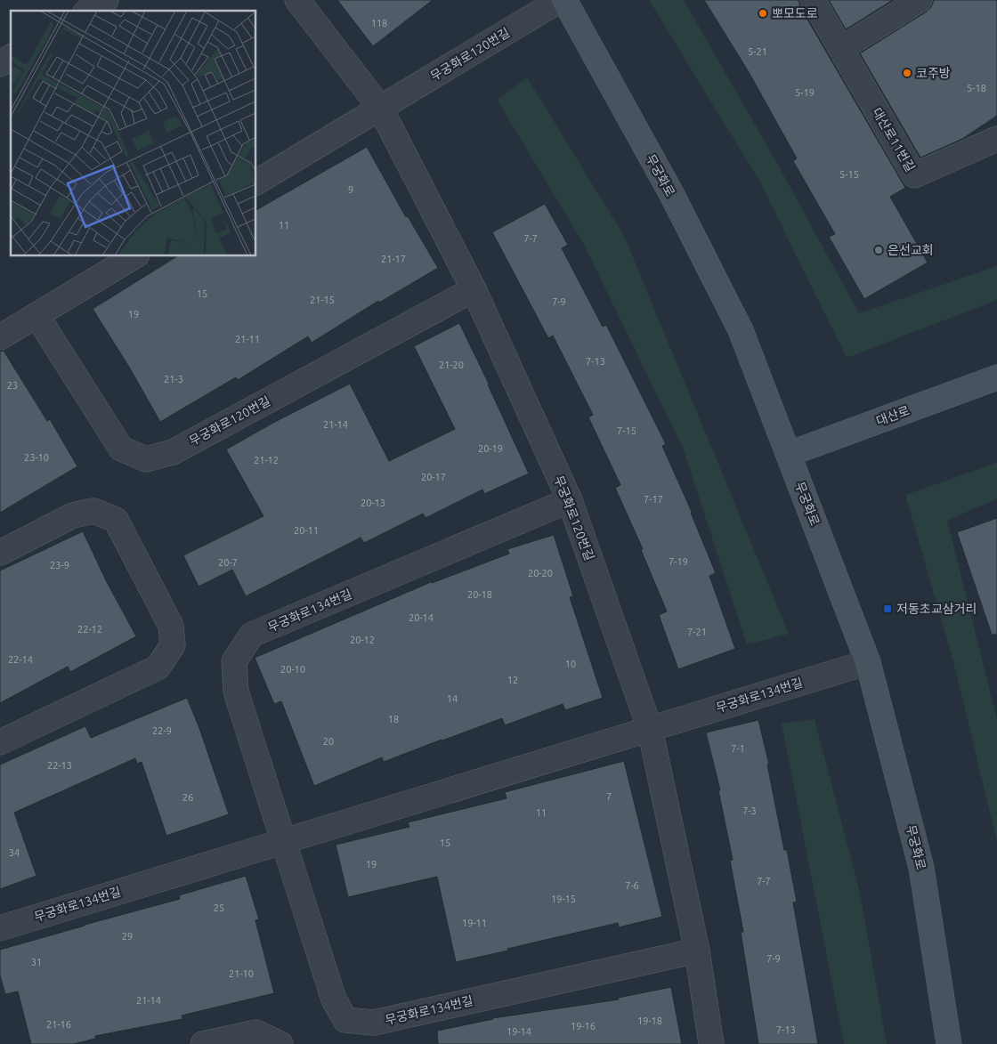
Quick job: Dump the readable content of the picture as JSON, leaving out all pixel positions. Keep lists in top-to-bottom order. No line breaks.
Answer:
{"streets":{"main road":["무궁화로","대산로"],"street":["무궁화로120번길","대산로11번길","무궁화로134번길"]},"crossings":[["무궁화로120번길","무궁화로134번길"],["무궁화로","대산로"],["무궁화로","무궁화로134번길"]],"places":{"other":["뽀모도로","코주방","은선교회"],"transit":["저동초교삼거리"]},"house_numbers":["118","5-21","5-18","5-19","5-15","9","11","7-7","21-17","15","21-15","7-9","19","21-11","7-13","21-20","21-3","23","21-14","7-15","20-19","23-10","21-12","20-17","7-17","20-13","20-11","7-19","20-7","23-9","20-20","20-18","20-14","22-12","7-21","20-12","22-14","10","20-10","12","14","18","22-9","20","7-1","22-13","7","26","7-3","11","15","34","19","7-7","7-6","19-15","25","19-11","29","7-9","31","21-10","21-14","19-18","21-16","19-16","7-13","19-14"]}
